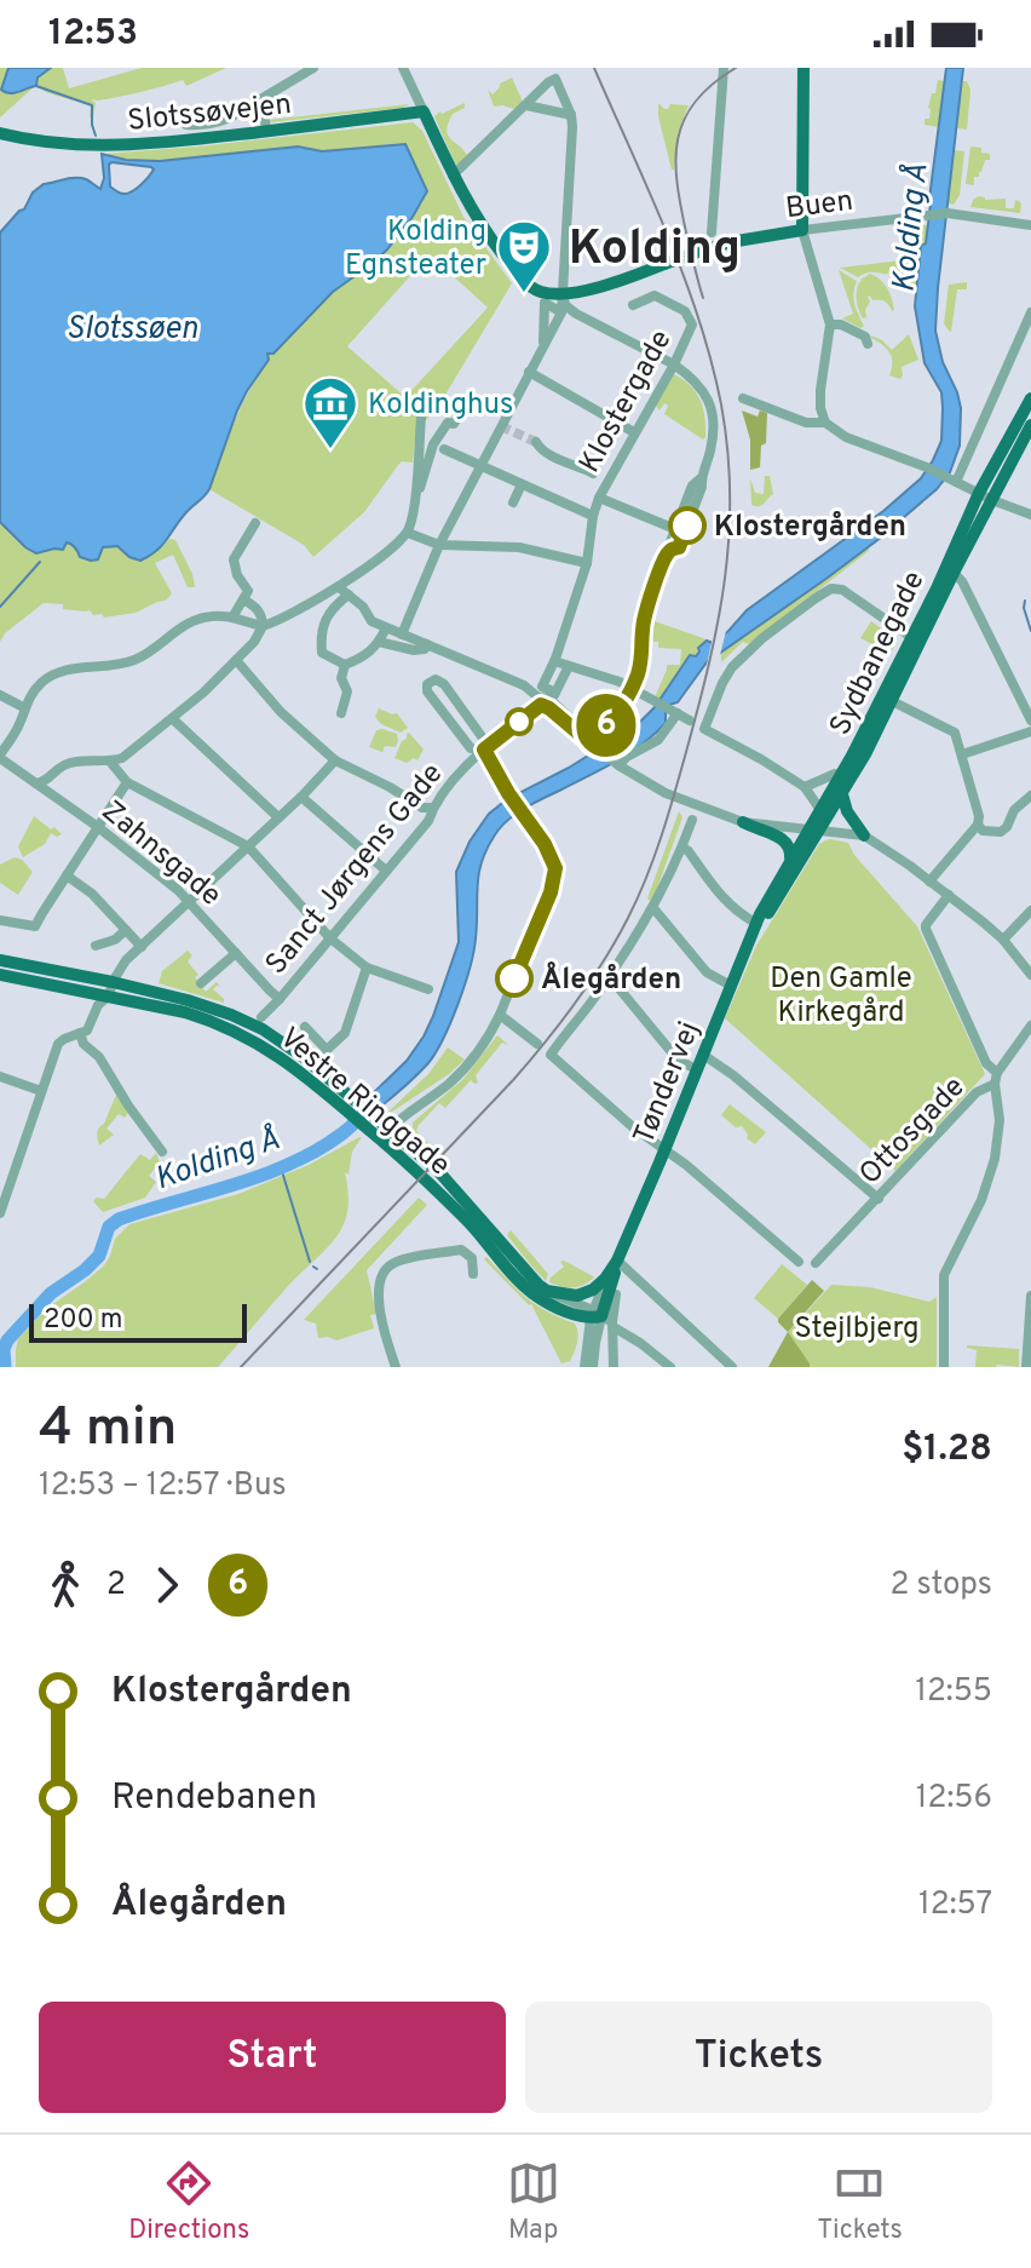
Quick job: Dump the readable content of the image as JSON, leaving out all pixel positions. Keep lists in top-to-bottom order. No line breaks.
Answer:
{"streets":{"main road":["Slotssøvejen","Buen","Sydbanegade","Tøndervej","Vestre Ringgade"],"street":["Klostergade","Zahnsgade","Sanct Jørgens Gade","Ottosgade"]},"crossings":[["Sydbanegade","Tøndervej"],["Zahnsgade","Sanct Jørgens Gade"],["Tøndervej","Vestre Ringgade"]],"districts":["Kolding"],"water":["Kolding Å","Slotssøen"],"parks":["Den Gamle Kirkegård","Stejlbjerg"],"places":{"theatre":["Kolding Egnsteater"],"museum":["Koldinghus"],"other":["Klostergården","Ålegården"]},"lines":["bus line 6"],"scale_bar":"200 m","page":{"status":"12:53","on_map":"6","scale":"200 m","heading":["4 min","12:53 – 12:57 · Bus","$1.28"],"legs":["2","6","2 stops"],"list":[{"name":"Klostergården","value":"12:55"},{"name":"Rendebanen","value":"12:56"},{"name":"Ålegården","value":"12:57"}],"buttons":["Start","Tickets"],"tabs":["Directions","Map","Tickets"]}}
